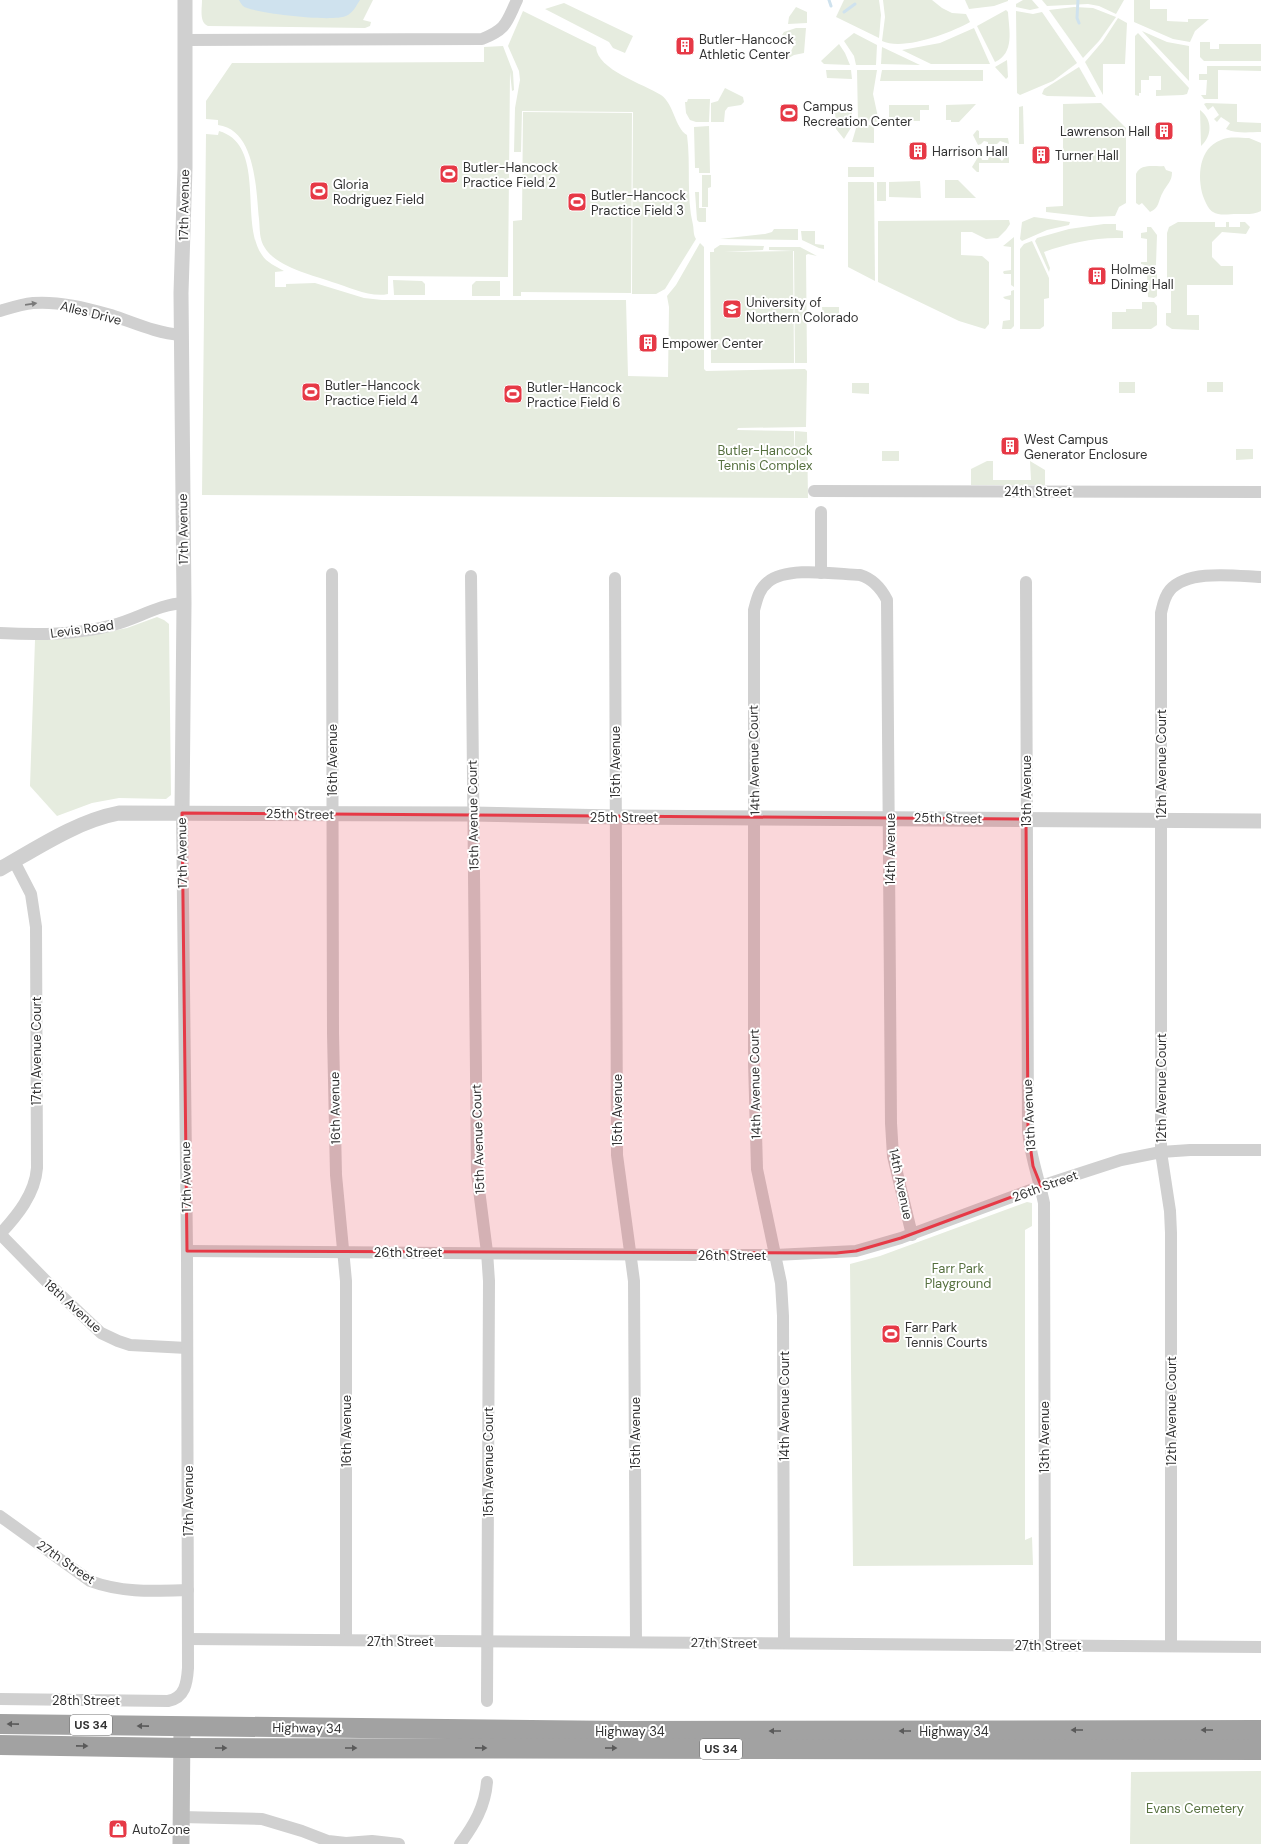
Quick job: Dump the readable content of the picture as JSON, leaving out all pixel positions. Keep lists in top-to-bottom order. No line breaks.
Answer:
{"streets":{"highway":["US 34","Highway 34"],"street":["17th Avenue","Alles Drive","24th Street","Levis Road","16th Avenue","14th Avenue Court","15th Avenue","12th Avenue Court","13th Avenue","25th Street","15th Avenue Court","14th Avenue","17th Avenue Court","26th Street","18th Avenue","27th Street","28th Street"]},"crossings":[["17th Avenue","Alles Drive"],["17th Avenue","Levis Road"],["17th Avenue","25th Street"],["17th Avenue","26th Street"],["17th Avenue","18th Avenue"],["17th Avenue","27th Street"],["17th Avenue","28th Street"],["16th Avenue","25th Street"],["16th Avenue","26th Street"],["16th Avenue","27th Street"],["14th Avenue Court","25th Street"],["14th Avenue Court","14th Avenue"],["14th Avenue Court","26th Street"],["14th Avenue Court","27th Street"],["15th Avenue","25th Street"],["15th Avenue","26th Street"],["15th Avenue","27th Street"],["12th Avenue Court","25th Street"],["12th Avenue Court","26th Street"],["12th Avenue Court","27th Street"],["13th Avenue","25th Street"],["13th Avenue","26th Street"],["13th Avenue","27th Street"],["25th Street","15th Avenue Court"],["25th Street","14th Avenue"],["25th Street","17th Avenue Court"],["15th Avenue Court","26th Street"],["15th Avenue Court","27th Street"],["14th Avenue","26th Street"],["17th Avenue Court","18th Avenue"]],"one_way":["Alles Drive"],"parks":["Butler-Hancock Tennis Complex","Farr Park Playground","Evans Cemetery"],"places":{"building":["Butler-Hancock Athletic Center","Lawrenson Hall","Harrison Hall","Turner Hall","Holmes Dining Hall","Empower Center","West Campus Generator Enclosure"],"sports":["Campus Recreation Center","Butler-Hancock Practice Field 2","Gloria Rodriguez Field","Butler-Hancock Practice Field 3","Butler-Hancock Practice Field 4","Butler-Hancock Practice Field 6","Farr Park Tennis Courts"],"school or university":["University of Northern Colorado"],"shop":["AutoZone"]}}
